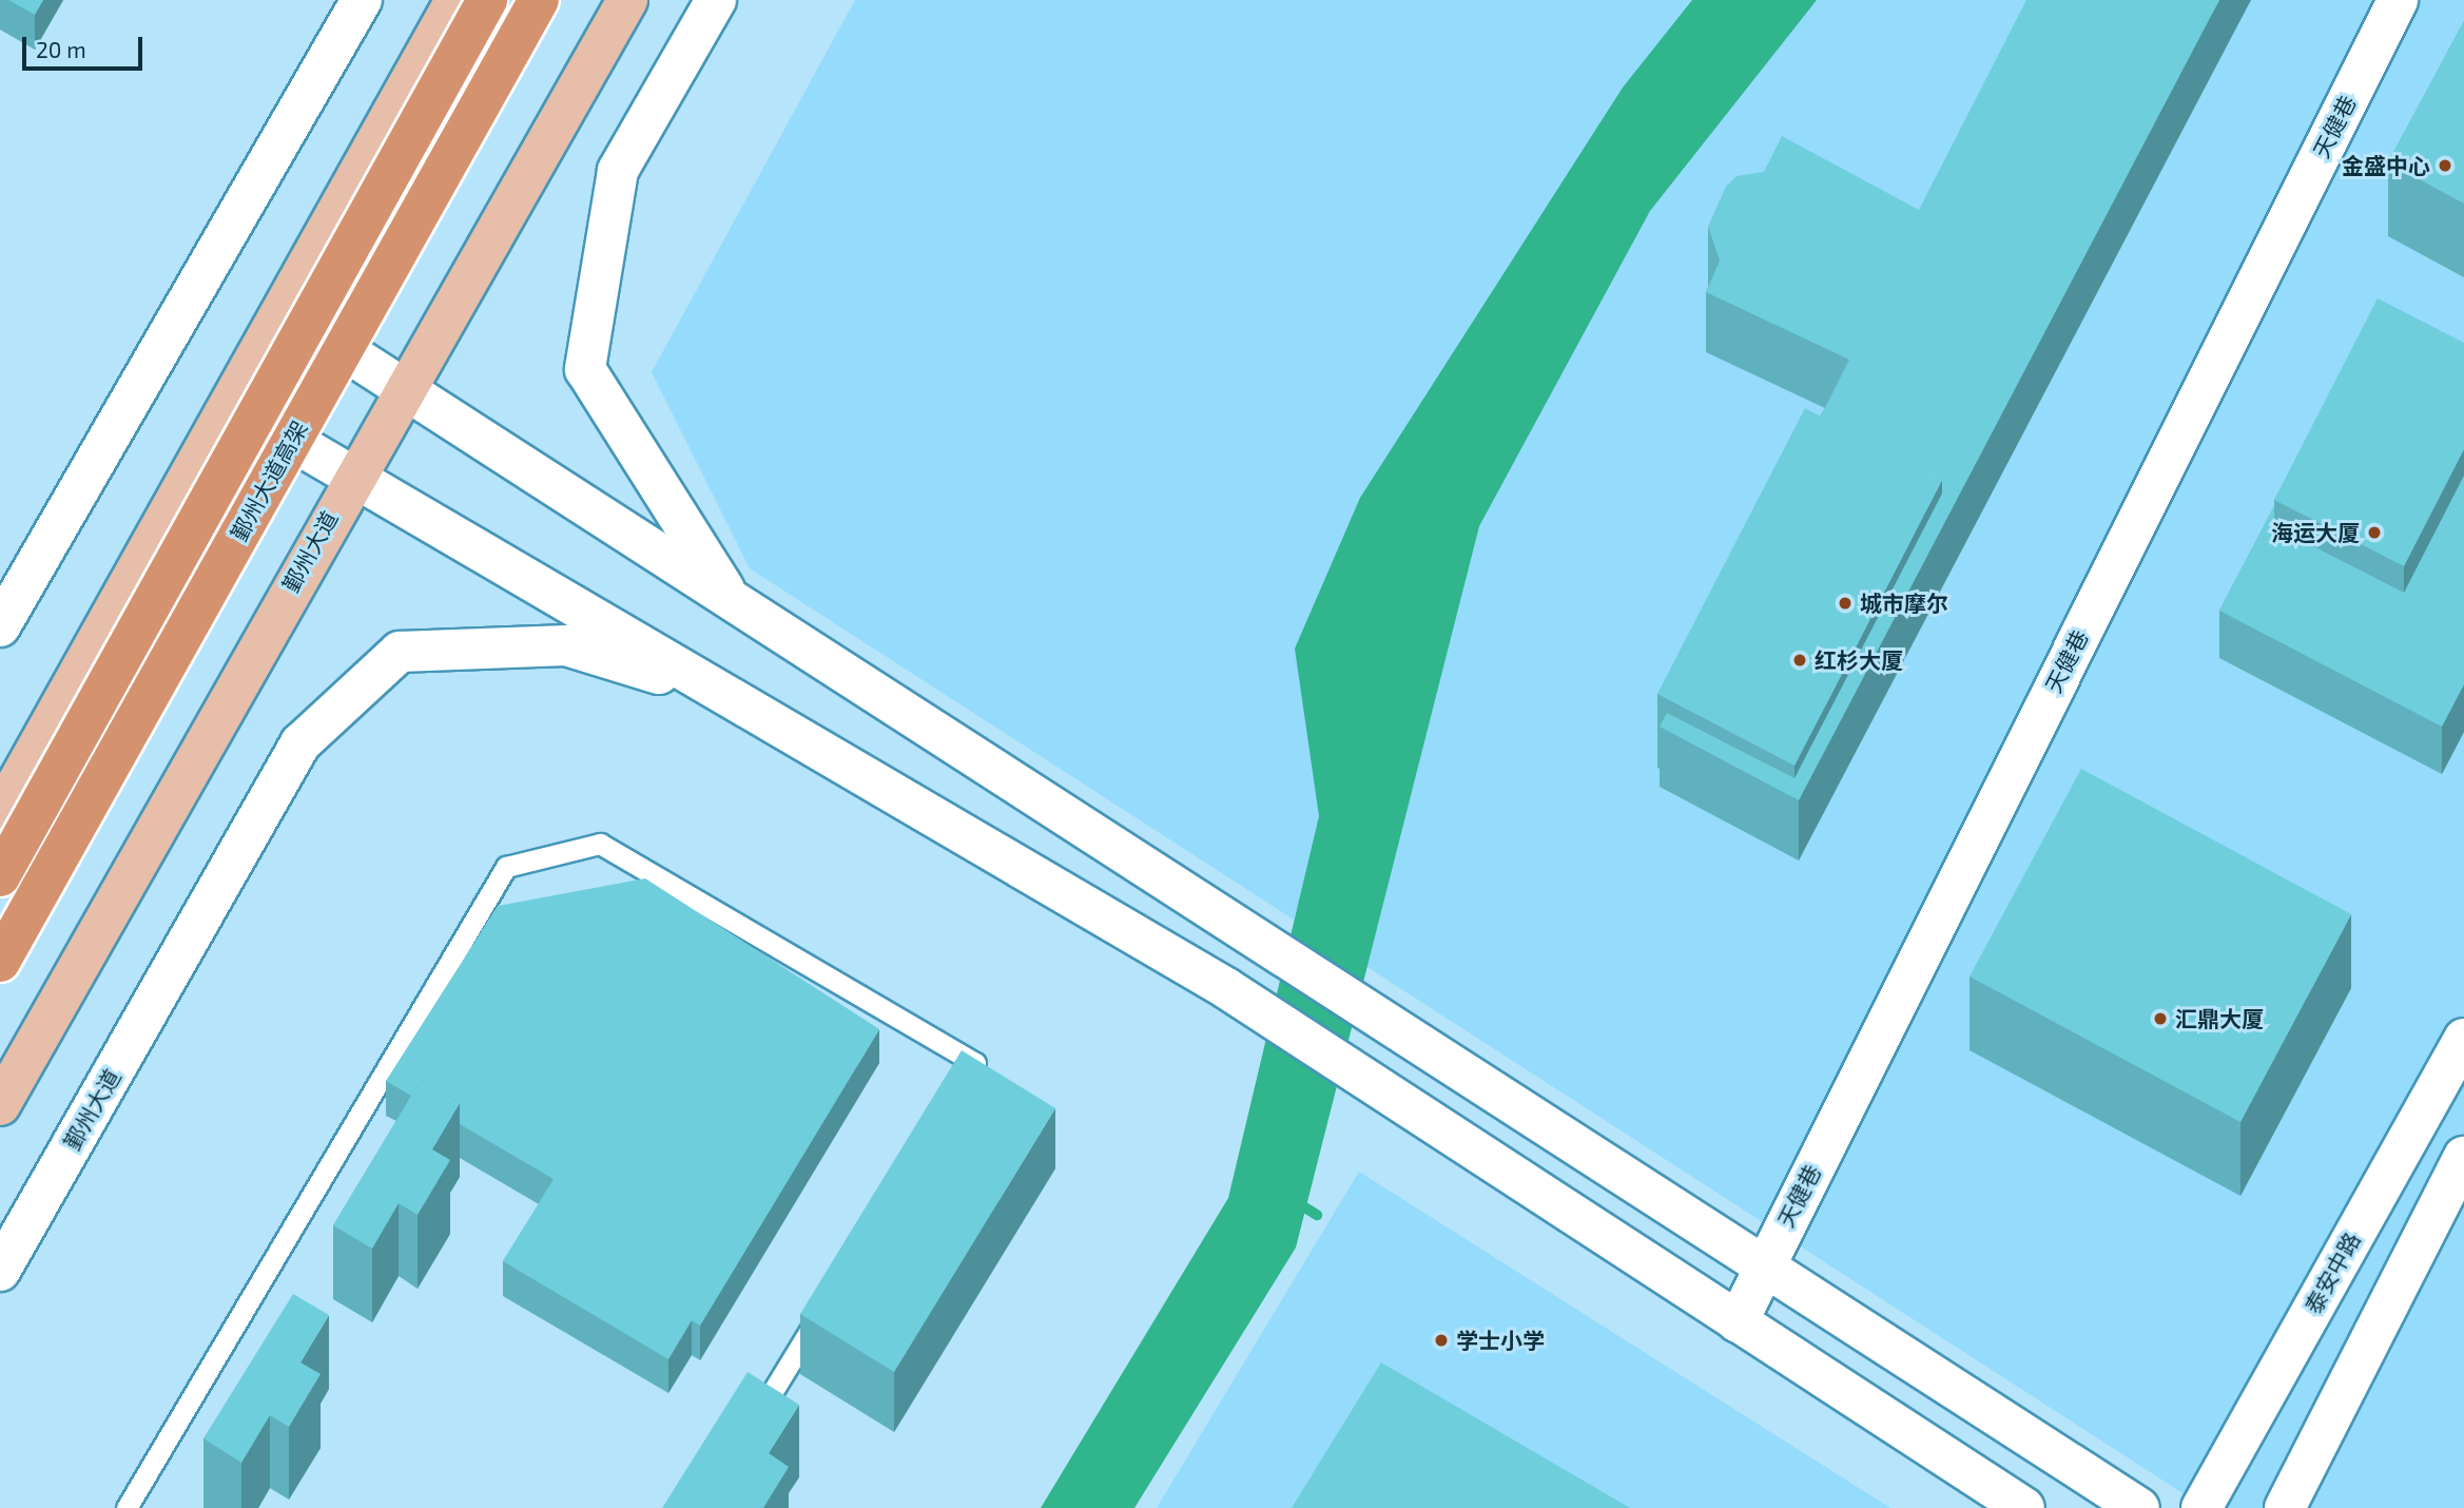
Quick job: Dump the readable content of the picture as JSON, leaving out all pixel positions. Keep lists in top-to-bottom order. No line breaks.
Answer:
{"streets":{"highway":["鄞州大道高架"],"main road":["天健巷","鄞州大道","泰安中路"]},"places":["金盛中心","海运大厦","城市摩尔","红杉大厦","汇鼎大厦","学士小学"],"scale_bar":"20 m"}
